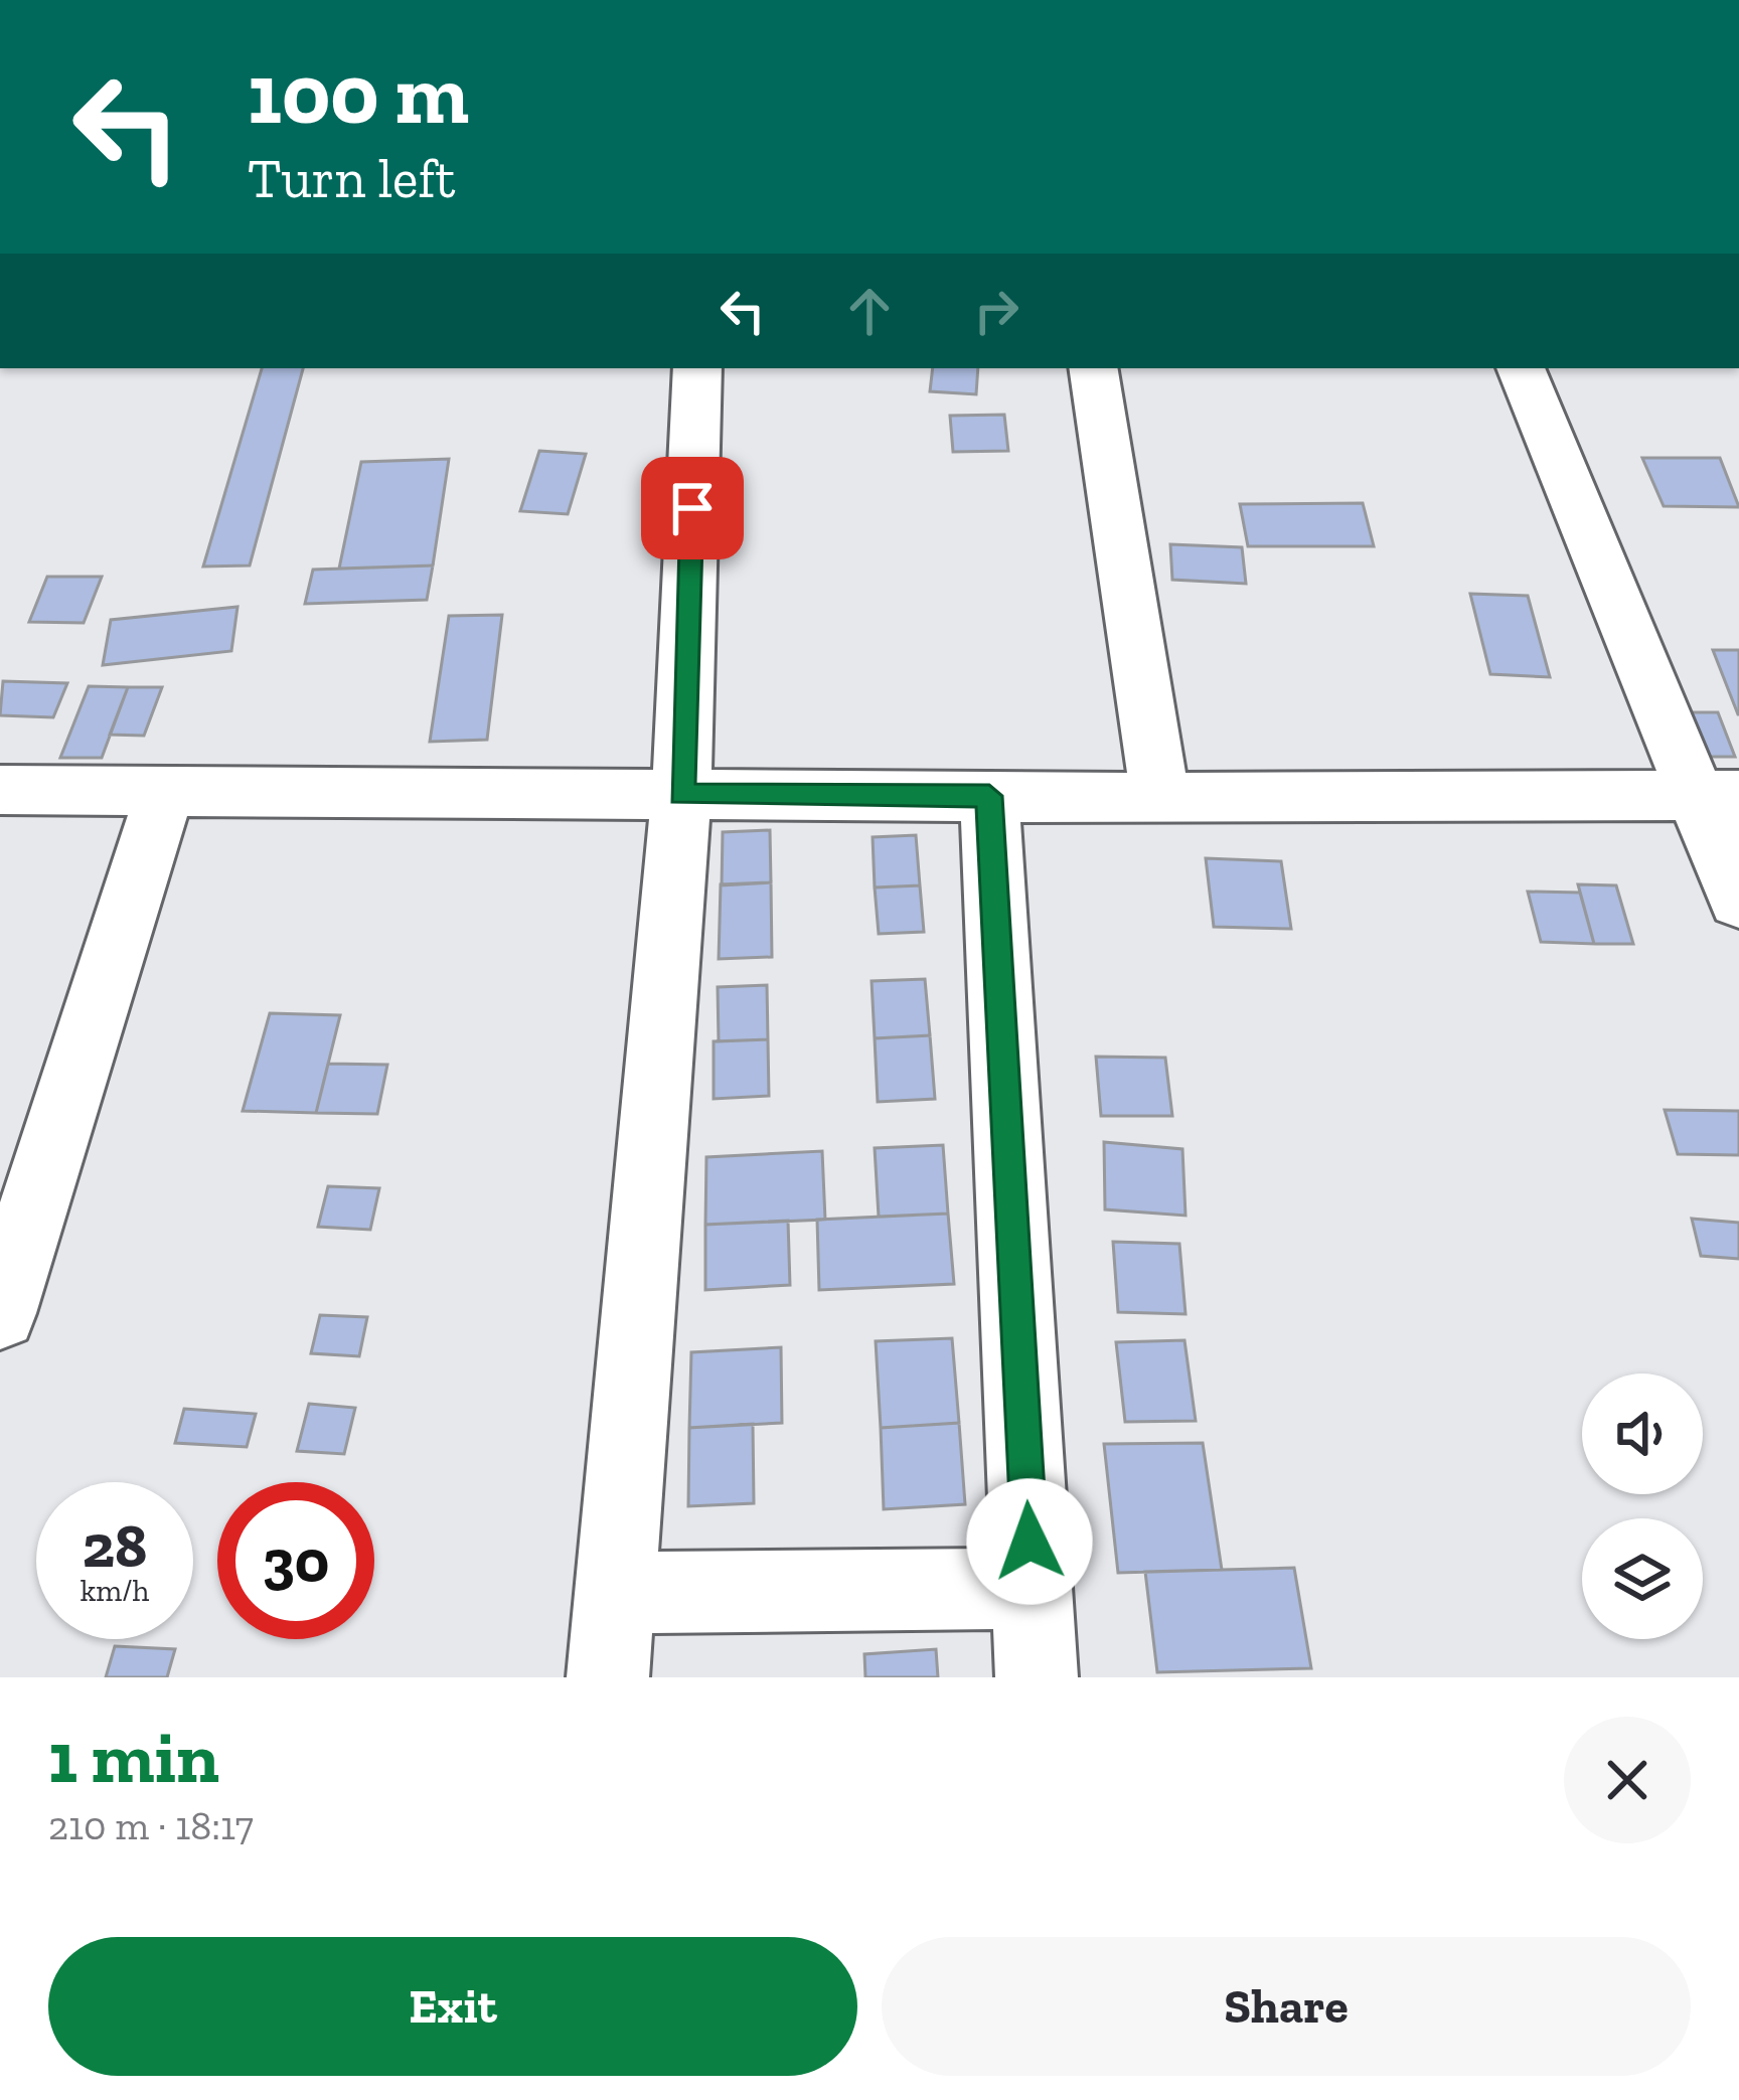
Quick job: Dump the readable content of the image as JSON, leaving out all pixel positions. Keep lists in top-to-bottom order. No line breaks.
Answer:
{"page":{"turn":["100 m","Turn left"],"speed":"28 km/h","limit":"30","heading":["1 min","210 m · 18:17"],"buttons":["Exit","Share"]}}
